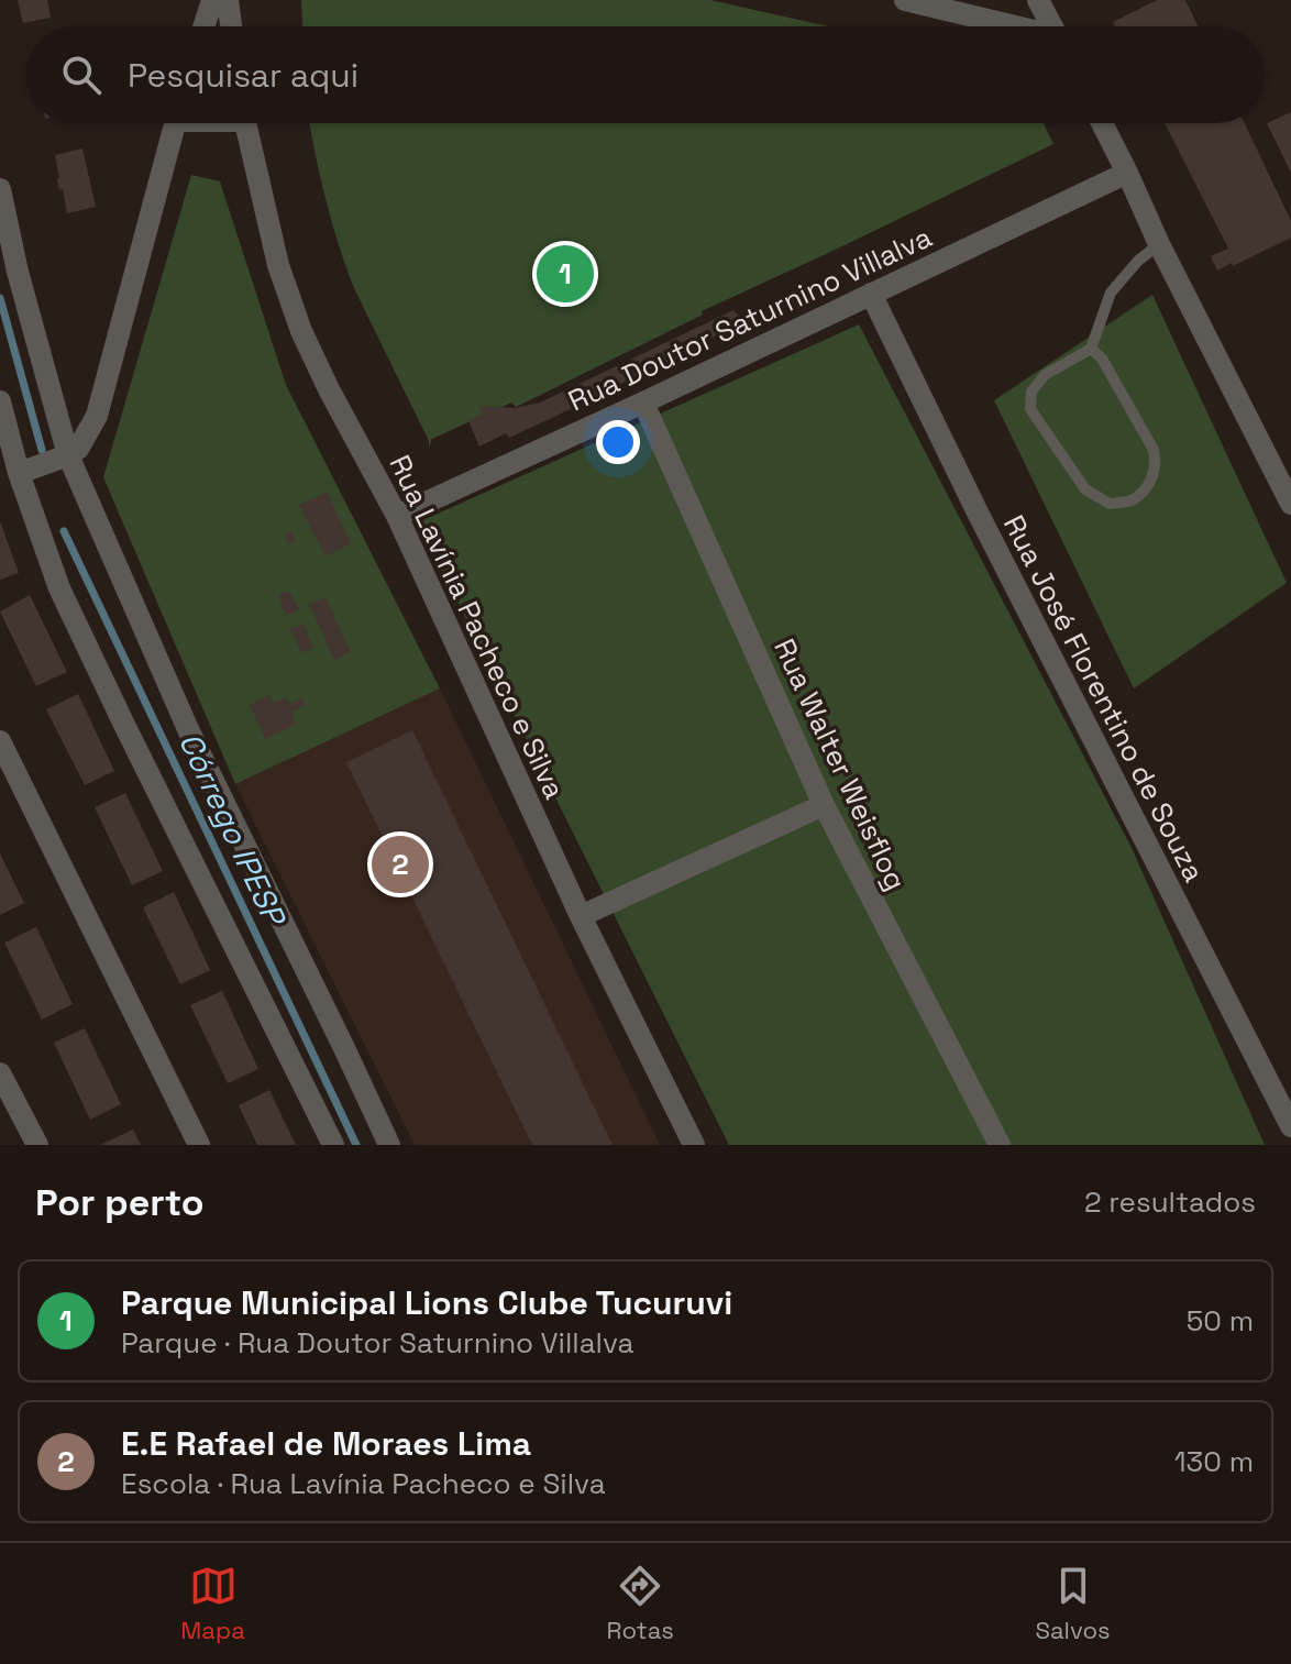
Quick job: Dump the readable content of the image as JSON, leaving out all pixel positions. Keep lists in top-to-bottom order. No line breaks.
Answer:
{"streets":{"street":["Rua Doutor Saturnino Villalva","Rua Lavínia Pacheco e Silva","Rua José Florentino de Souza","Rua Walter Weisflog"]},"crossings":[["Rua Doutor Saturnino Villalva","Rua Lavínia Pacheco e Silva"],["Rua Doutor Saturnino Villalva","Rua José Florentino de Souza"],["Rua Doutor Saturnino Villalva","Rua Walter Weisflog"]],"water":["Córrego IPESP"],"page":{"search":"Pesquisar aqui","pins":["1","2"],"heading":["Por perto","2 resultados"],"list":[{"mark":"1","name":"Parque Municipal Lions Clube Tucuruvi","note":"Parque · Rua Doutor Saturnino Villalva","value":"50 m"},{"mark":"2","name":"E.E Rafael de Moraes Lima","note":"Escola · Rua Lavínia Pacheco e Silva","value":"130 m"}],"nav":["Mapa","Rotas","Salvos"]}}
